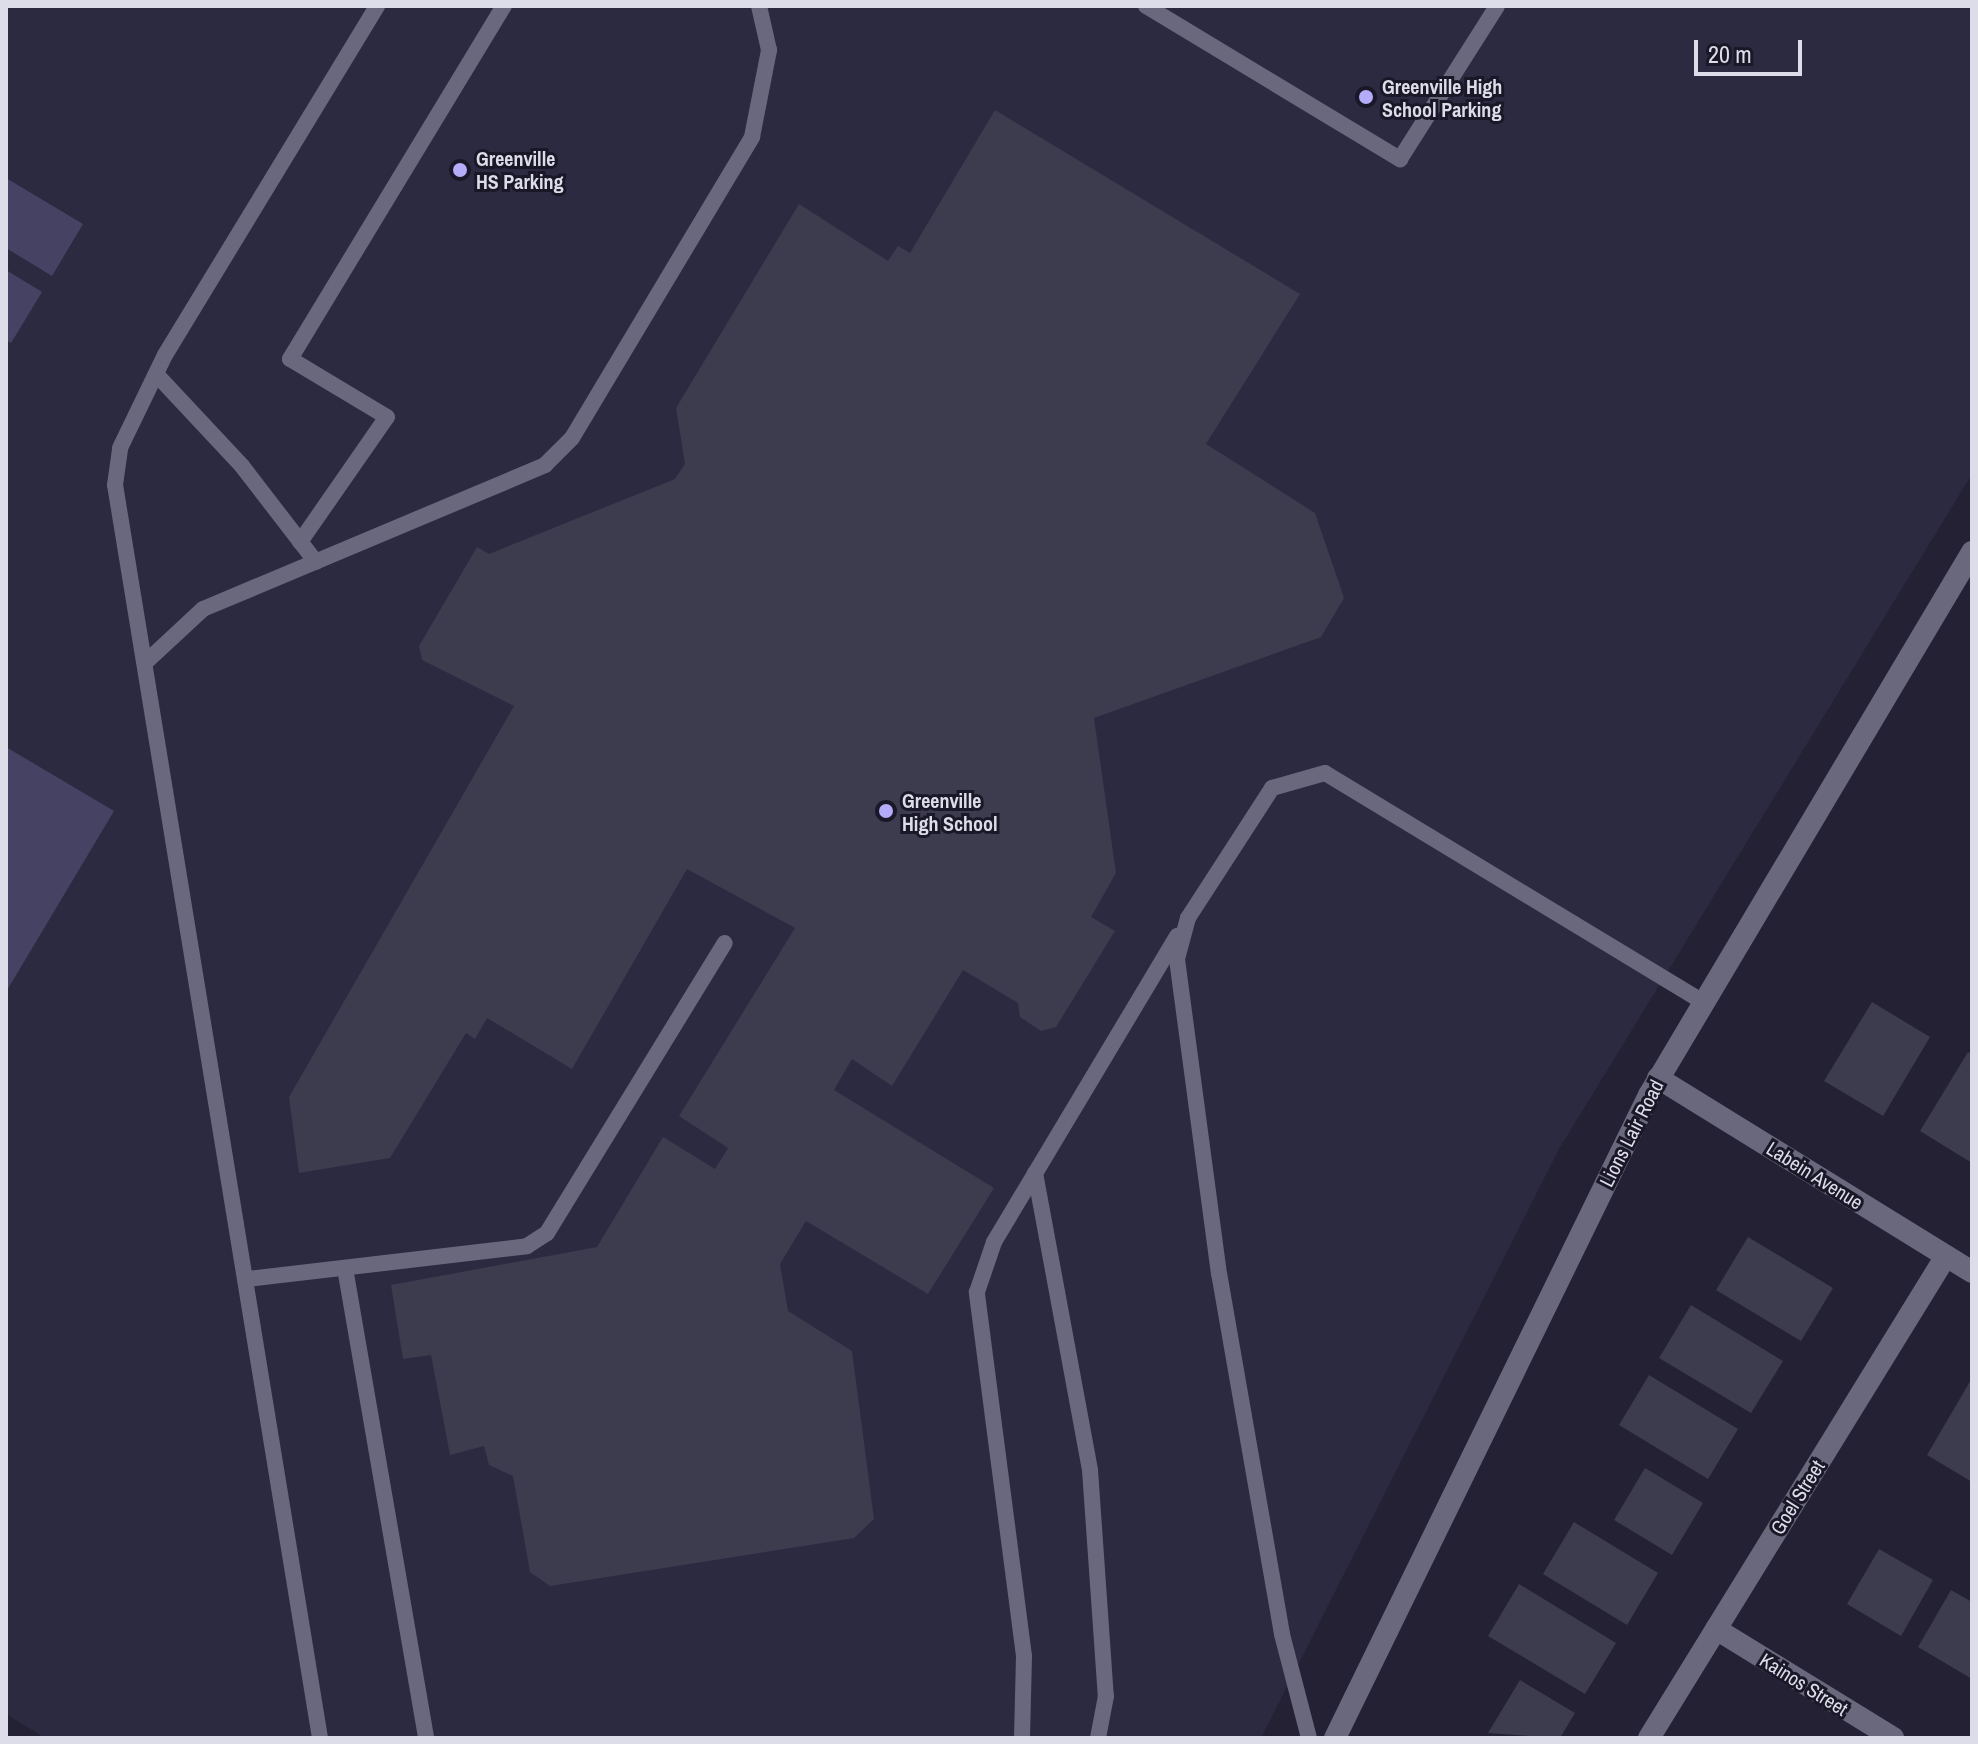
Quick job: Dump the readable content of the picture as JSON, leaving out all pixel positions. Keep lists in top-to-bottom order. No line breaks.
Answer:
{"streets":{"street":["Lions Lair Road","Labein Avenue","Goel Street","Kainos Street"]},"crossings":[["Lions Lair Road","Labein Avenue"],["Labein Avenue","Goel Street"],["Goel Street","Kainos Street"]],"places":["Greenville High School Parking","Greenville HS Parking","Greenville High School"],"scale_bar":"20 m"}
